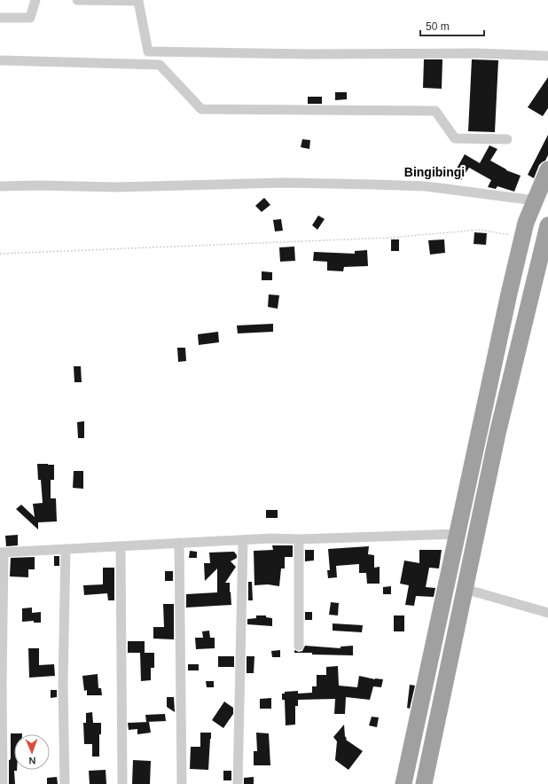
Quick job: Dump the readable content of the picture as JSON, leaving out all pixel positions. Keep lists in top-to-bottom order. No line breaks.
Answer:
{"districts":["Bingibingi"],"scale_bar":"50 m","north":"bottom"}
